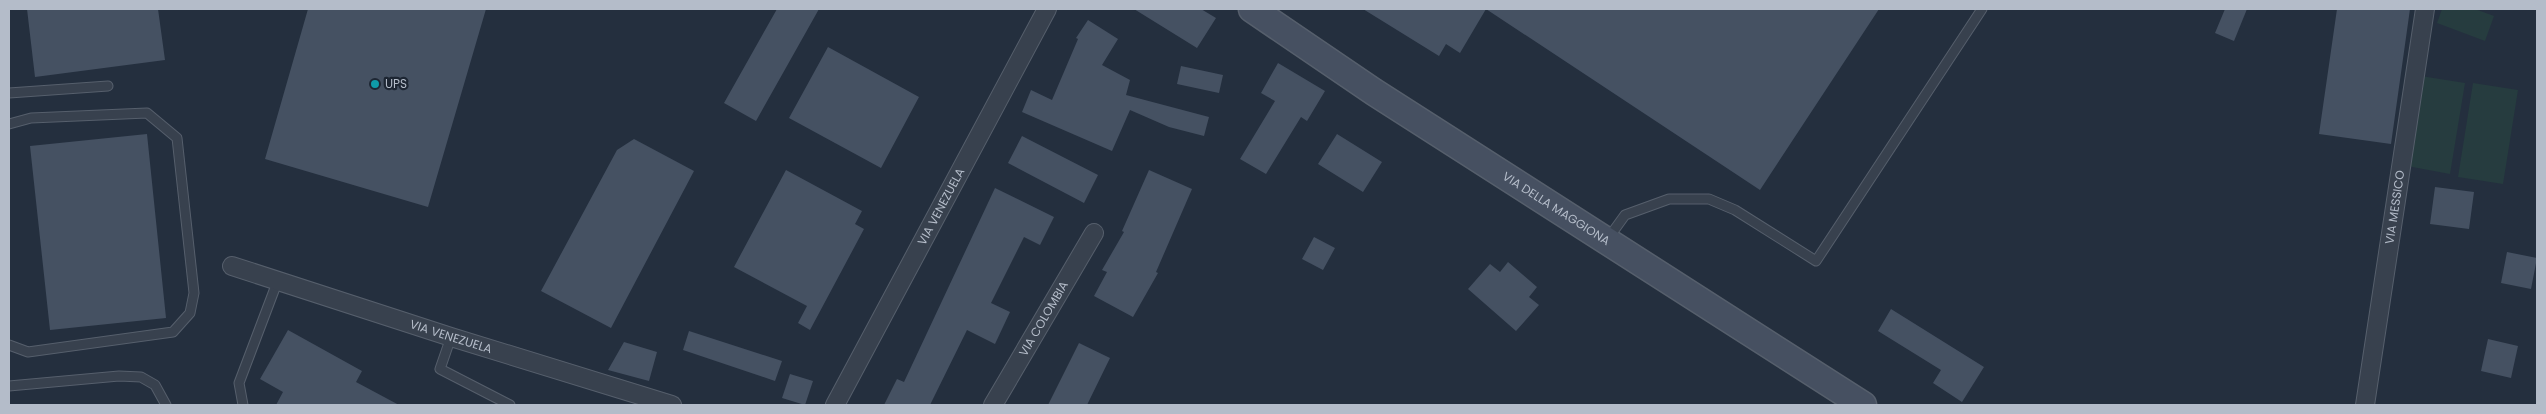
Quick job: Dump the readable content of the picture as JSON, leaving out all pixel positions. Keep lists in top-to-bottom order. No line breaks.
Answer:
{"streets":{"street":["VIA VENEZUELA","VIA MESSICO","VIA DELLA MAGGIONA","VIA COLOMBIA"]},"places":["UPS"]}
